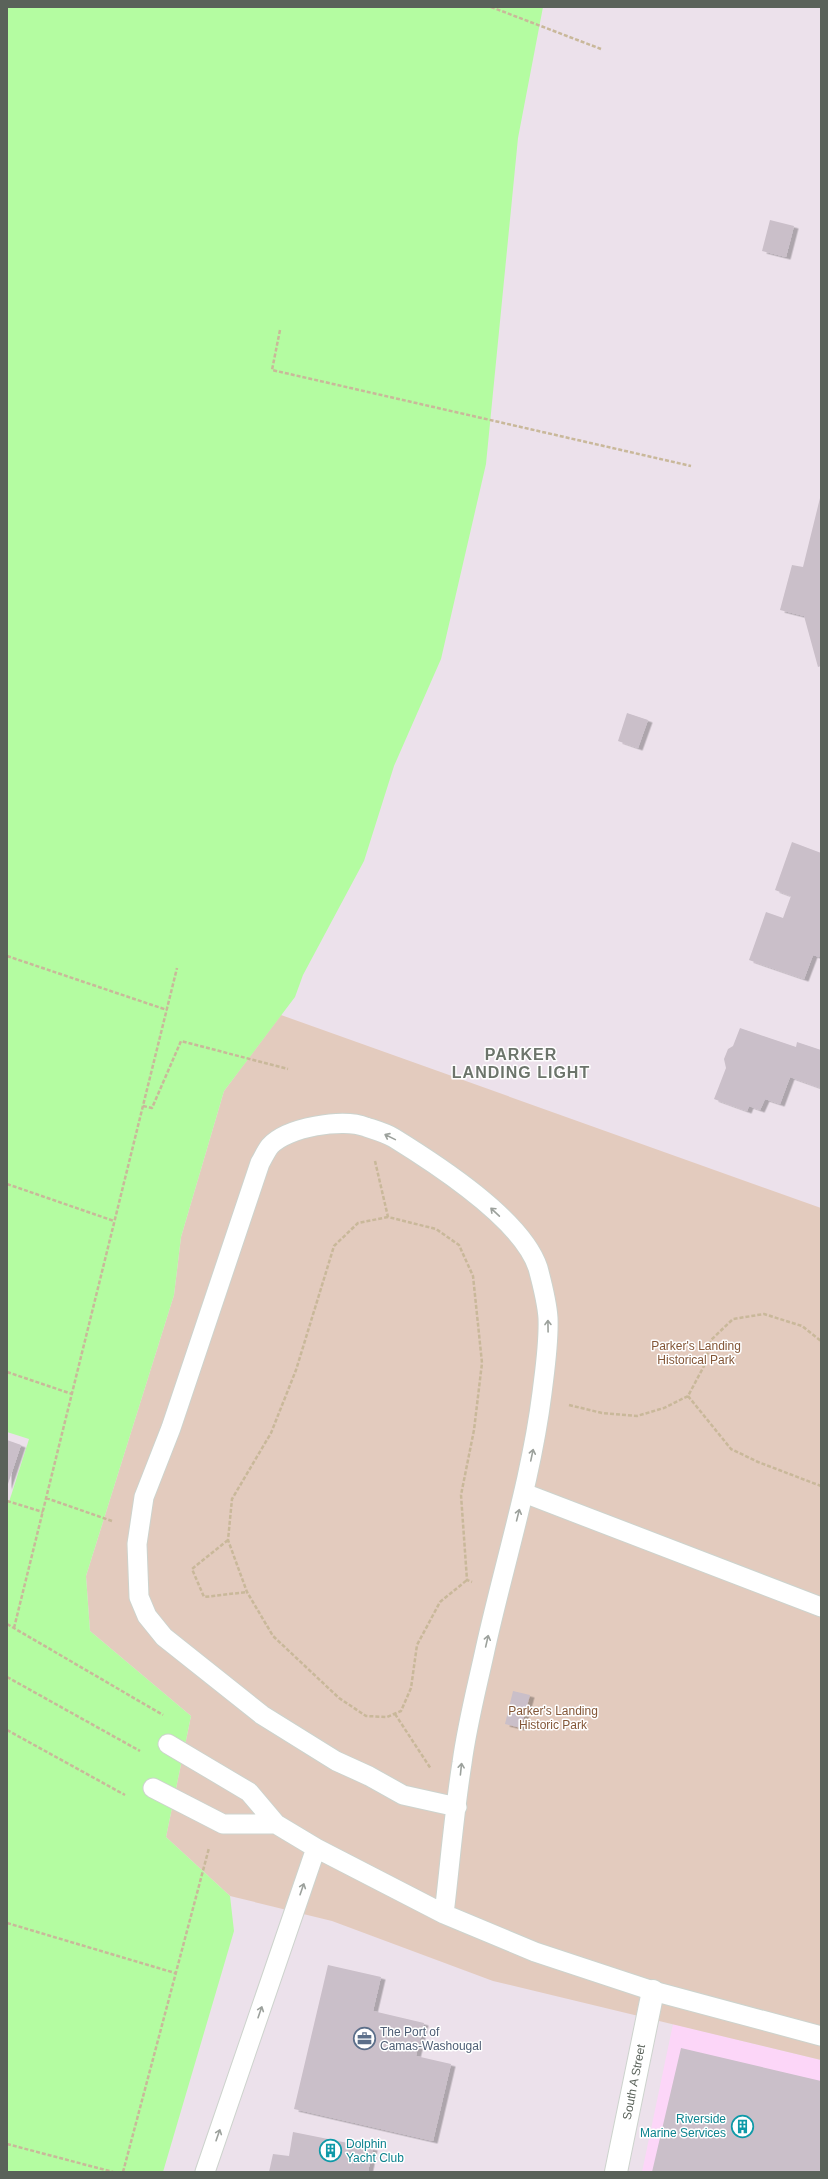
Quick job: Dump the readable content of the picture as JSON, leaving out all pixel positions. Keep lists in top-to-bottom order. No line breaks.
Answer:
{"streets":{"street":["South A Street"]},"districts":["PARKER LANDING LIGHT"],"parks":["Parker's Landing Historical Park","Parker's Landing Historic Park"],"places":{"office":["The Port of Camas-Washougal"],"building":["Riverside Marine Services","Dolphin Yacht Club"]}}
